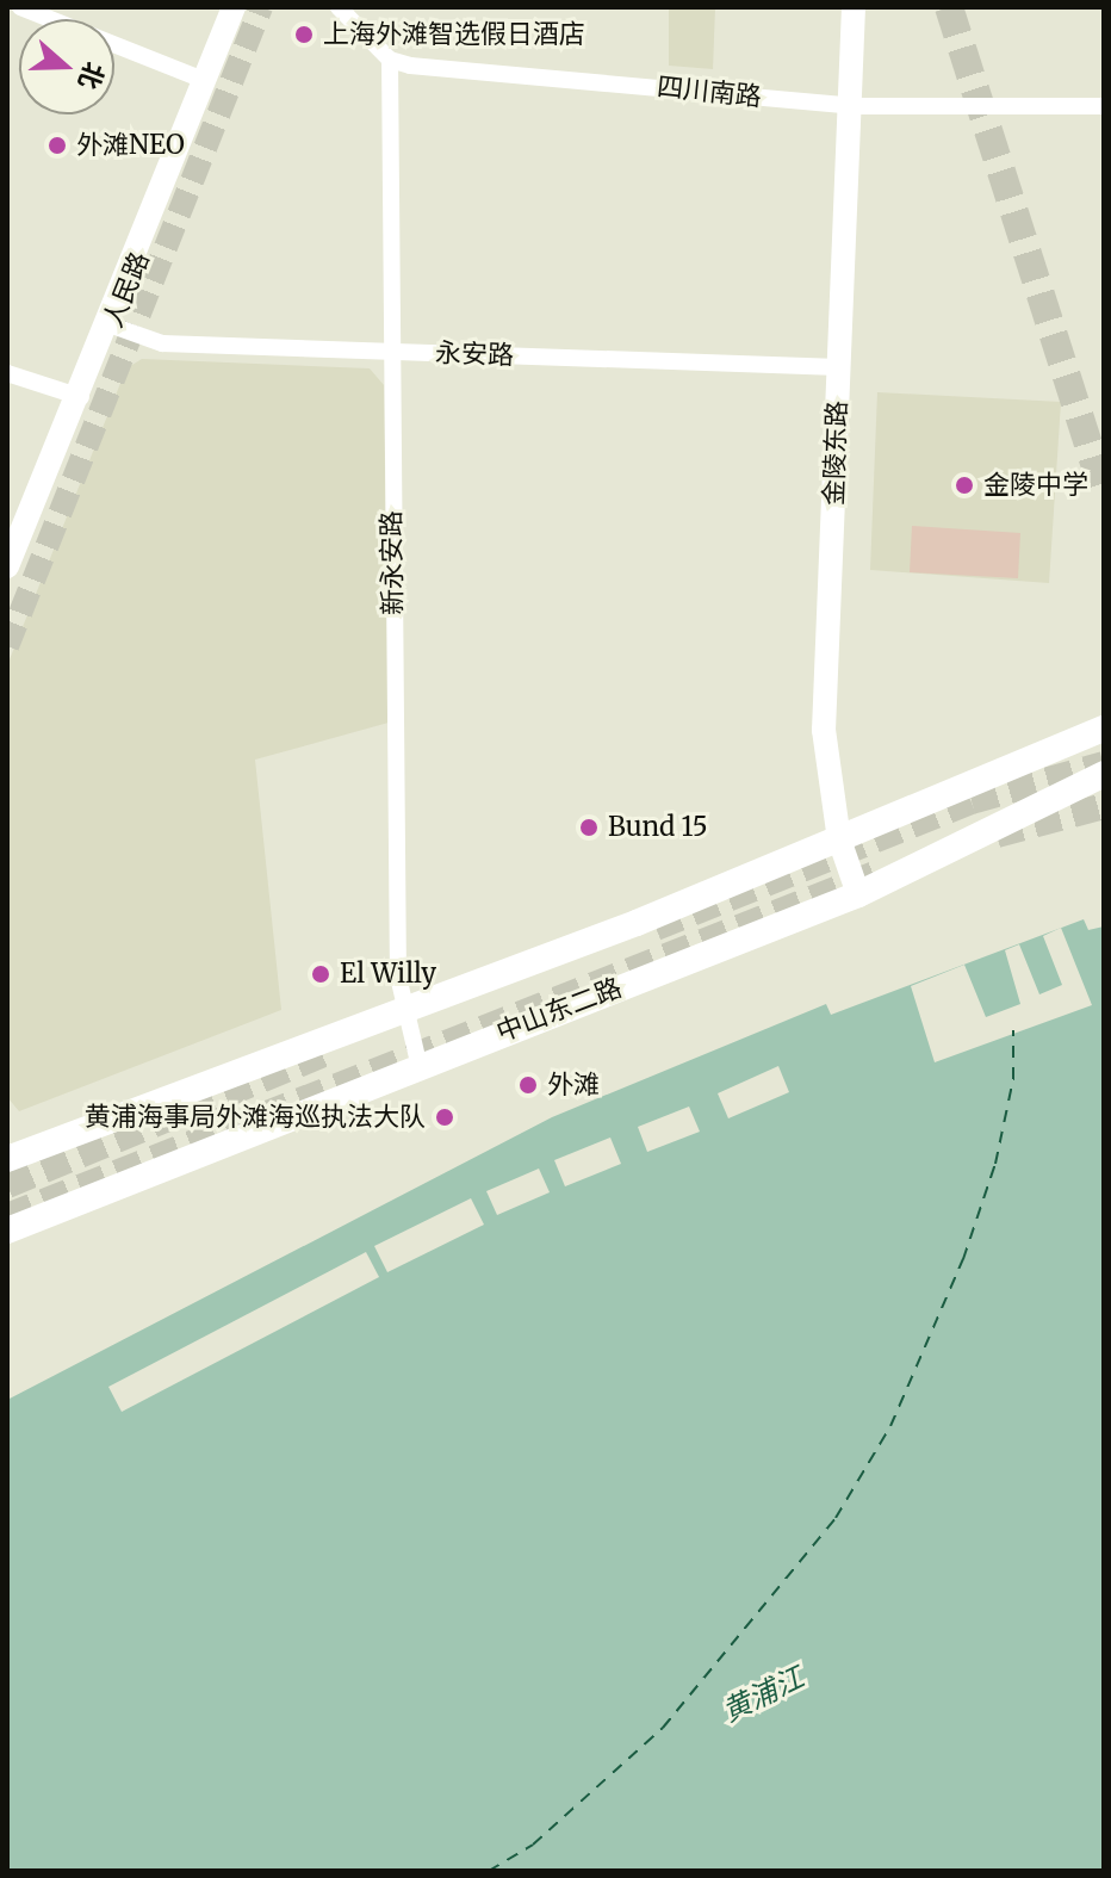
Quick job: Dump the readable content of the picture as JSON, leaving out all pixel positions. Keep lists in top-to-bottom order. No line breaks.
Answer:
{"streets":{"main road":["中山东二路"],"street":["四川南路","人民路","永安路","金陵东路","新永安路"]},"crossings":[["四川南路","金陵东路"],["四川南路","新永安路"],["人民路","永安路"],["永安路","金陵东路"],["永安路","新永安路"],["金陵东路","中山东二路"],["新永安路","中山东二路"]],"water":["黄浦江"],"places":["上海外滩智选假日酒店","外滩NEO","金陵中学","Bund 15","El Willy","外滩","黄浦海事局外滩海巡执法大队"],"north":"right"}
